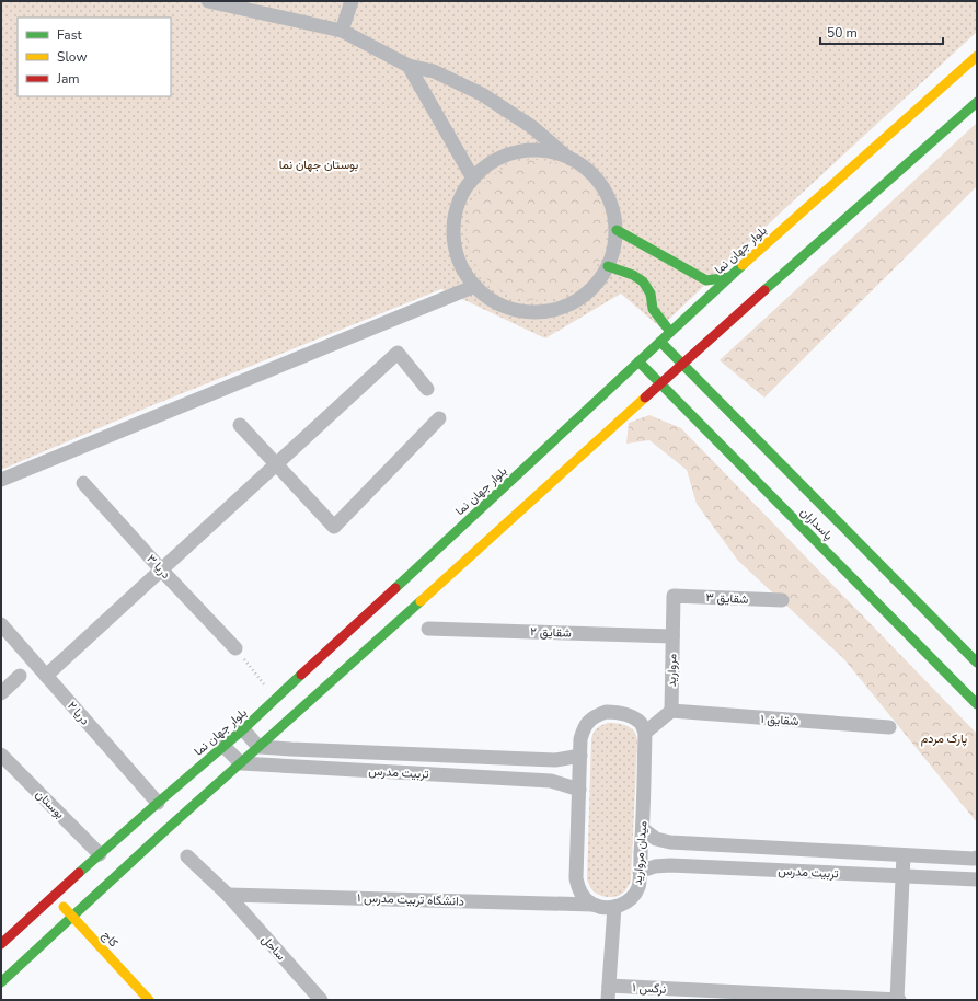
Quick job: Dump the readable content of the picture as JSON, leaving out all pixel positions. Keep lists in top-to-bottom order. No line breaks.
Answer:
{"streets":{"street":["بلوار جهان نما","پاسداران","دریا ۳","شقایق ۳","شقایق ۲","مروارید","دریا ۲","شقایق ۱","تربیت مدرس","بوستان","میدان مروارید","۱ دانشگاه تربیت مدرس","کاج","ساحل","نرگس ۱"]},"crossings":[["بلوار جهان نما","پاسداران"],["بلوار جهان نما","دریا ۲"],["بلوار جهان نما","بوستان"],["بلوار جهان نما","کاج"],["شقایق ۳","مروارید"],["شقایق ۲","مروارید"],["مروارید","شقایق ۱"],["تربیت مدرس","میدان مروارید"],["۱ دانشگاه تربیت مدرس","ساحل"]],"parks":["بوستان جهان نما","پارک مردم"],"legend":["Fast","Slow","Jam"],"scale_bar":"50 m"}
